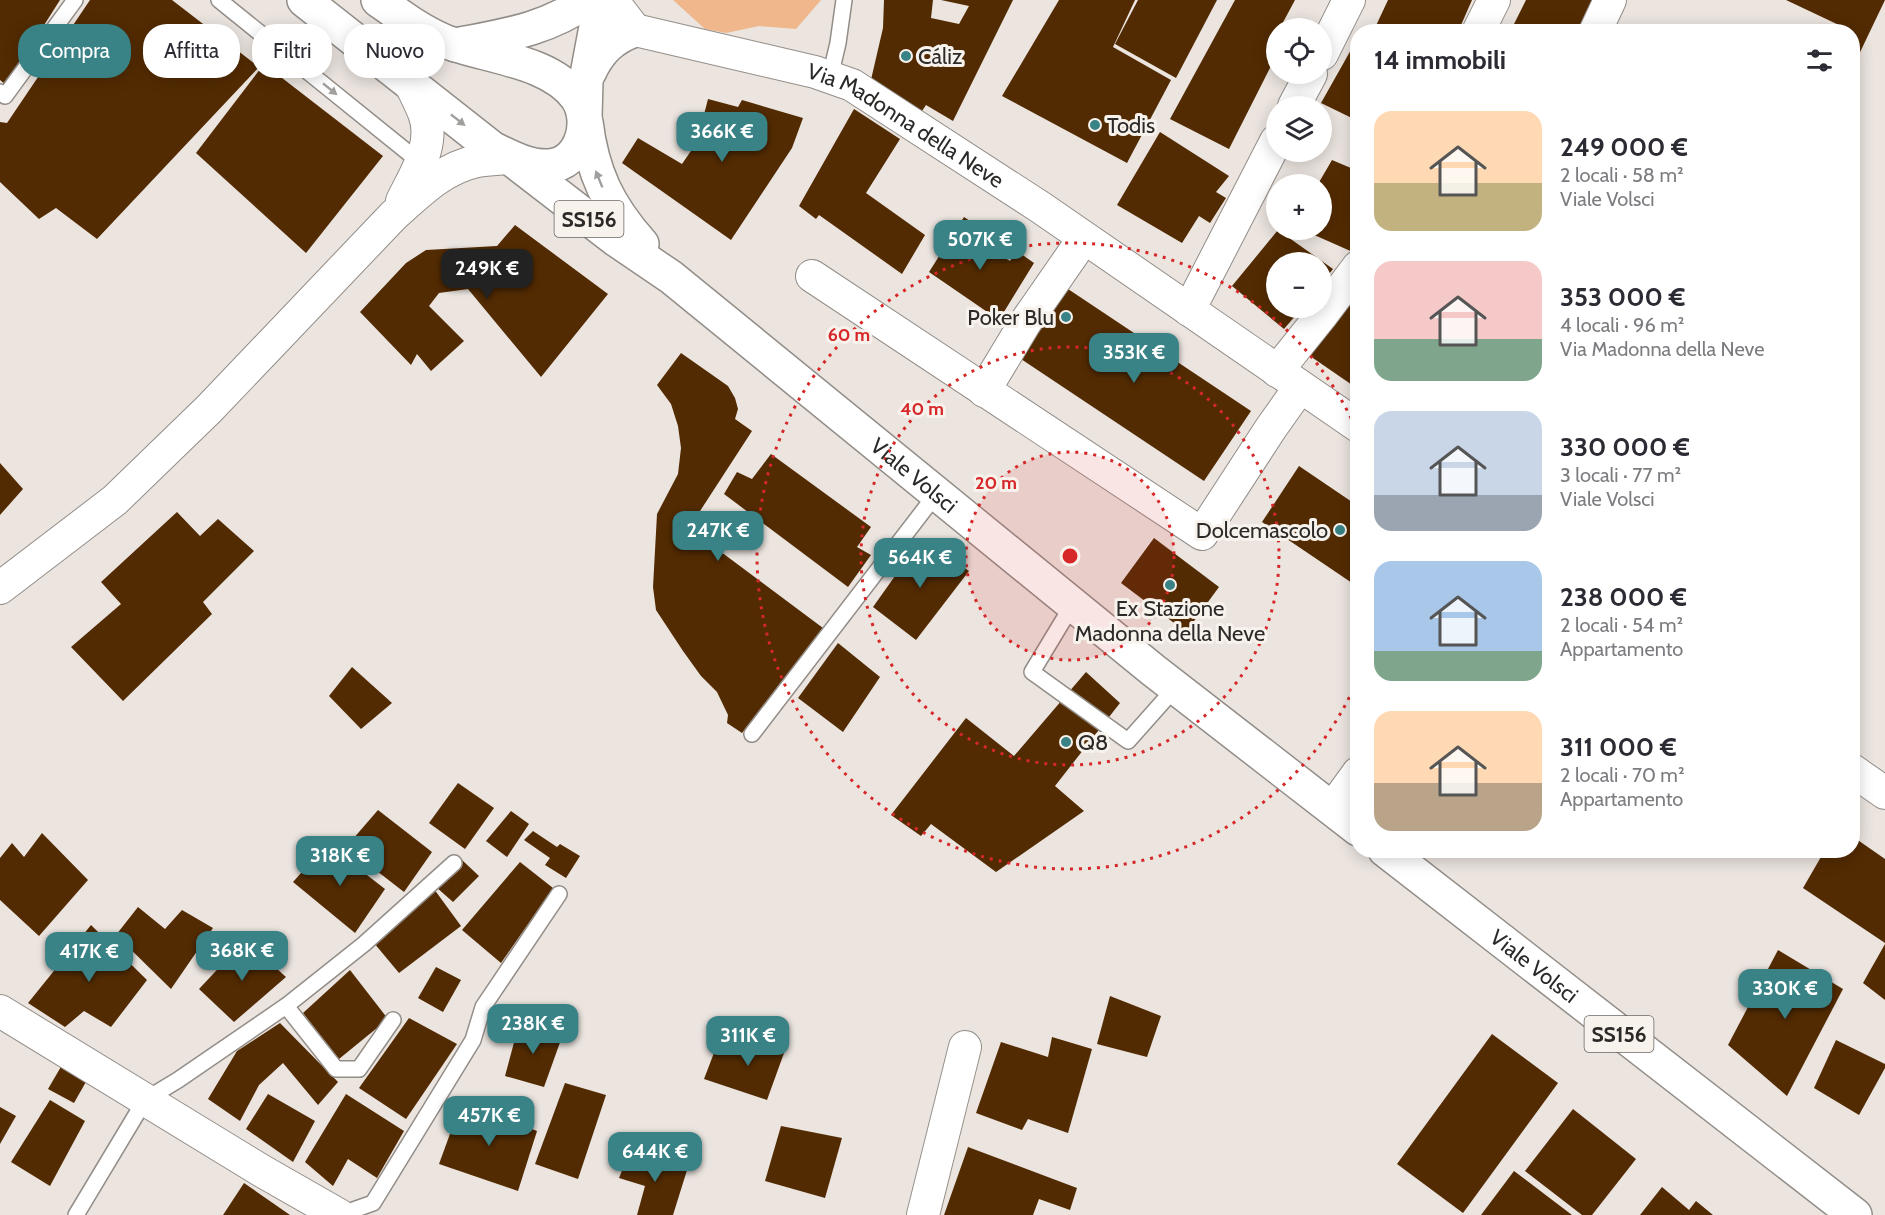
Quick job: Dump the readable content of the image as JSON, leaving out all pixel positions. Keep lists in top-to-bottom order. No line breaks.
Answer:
{"streets":{"main road":["SS156","Viale Volsci"],"street":["Via Madonna della Neve"]},"crossings":[["SS156","Viale Volsci"]],"places":["Cáliz","Todis","Poker Blu","Dolcemascolo","Ex Stazione Madonna della Neve","Q8"],"page":{"map_buttons":["+","−"],"chip":["Compra","Affitta","Filtri","Nuovo"],"heading":"14 immobili","list":[{"name":"249 000 €","note":"2 locali · 58 m² · Viale Volsci"},{"name":"353 000 €","note":"4 locali · 96 m² · Via Madonna della Neve"},{"name":"330 000 €","note":"3 locali · 77 m² · Viale Volsci"},{"name":"238 000 €","note":"2 locali · 54 m² · Appartamento"},{"name":"311 000 €","note":"2 locali · 70 m² · Appartamento"}],"price":["366K €","507K €","249K €","353K €","247K €","564K €","318K €","368K €","417K €","330K €","238K €","311K €","457K €","644K €"]},"rings":["60 m","40 m","20 m"]}
